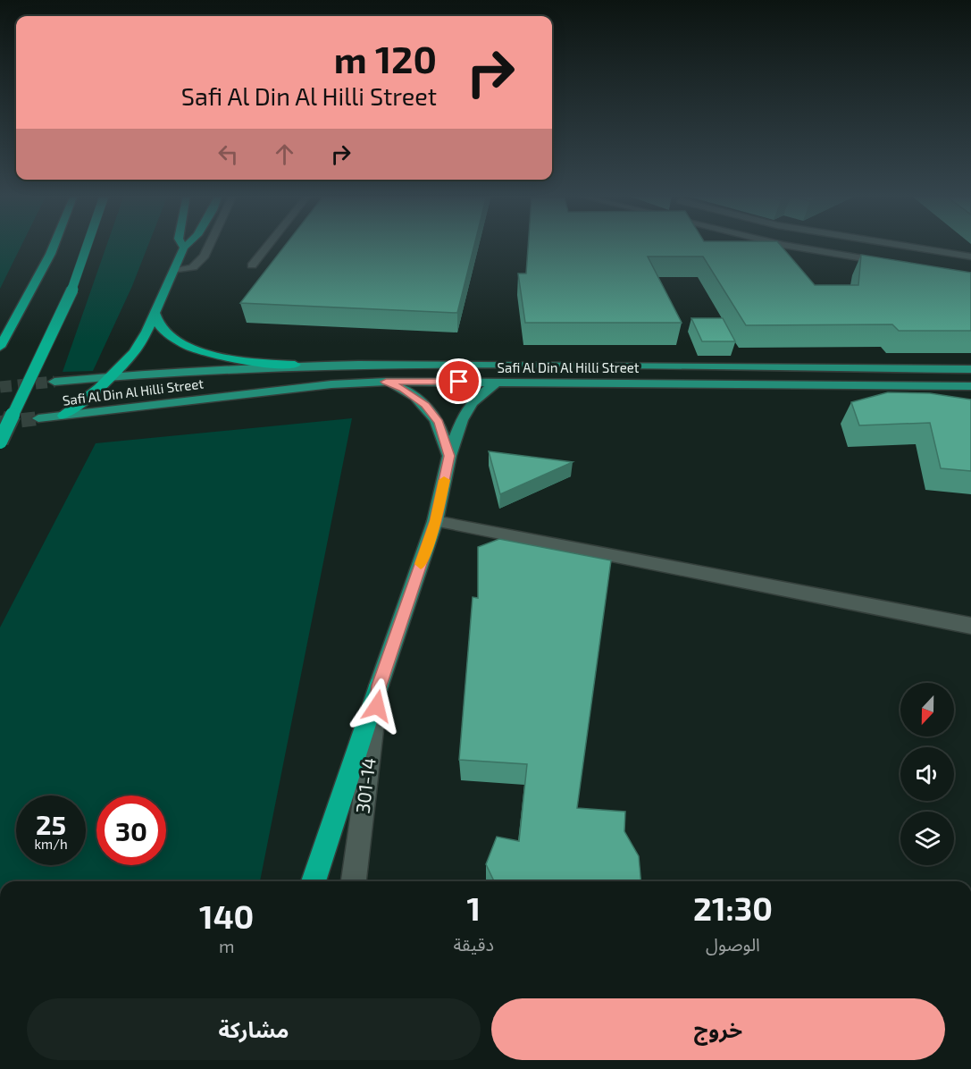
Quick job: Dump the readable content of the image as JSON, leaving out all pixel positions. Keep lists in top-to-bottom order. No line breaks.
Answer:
{"streets":{"main road":["Safi Al Din Al Hilli Street"],"street":["301-14"]},"north":"bottom","page":{"turn":["120 m","Safi Al Din Al Hilli Street"],"speed":"25 km/h","limit":"30","eta":["21:30","الوصول","1","دقيقة","140","m"],"buttons":["خروج","مشاركة"]}}
